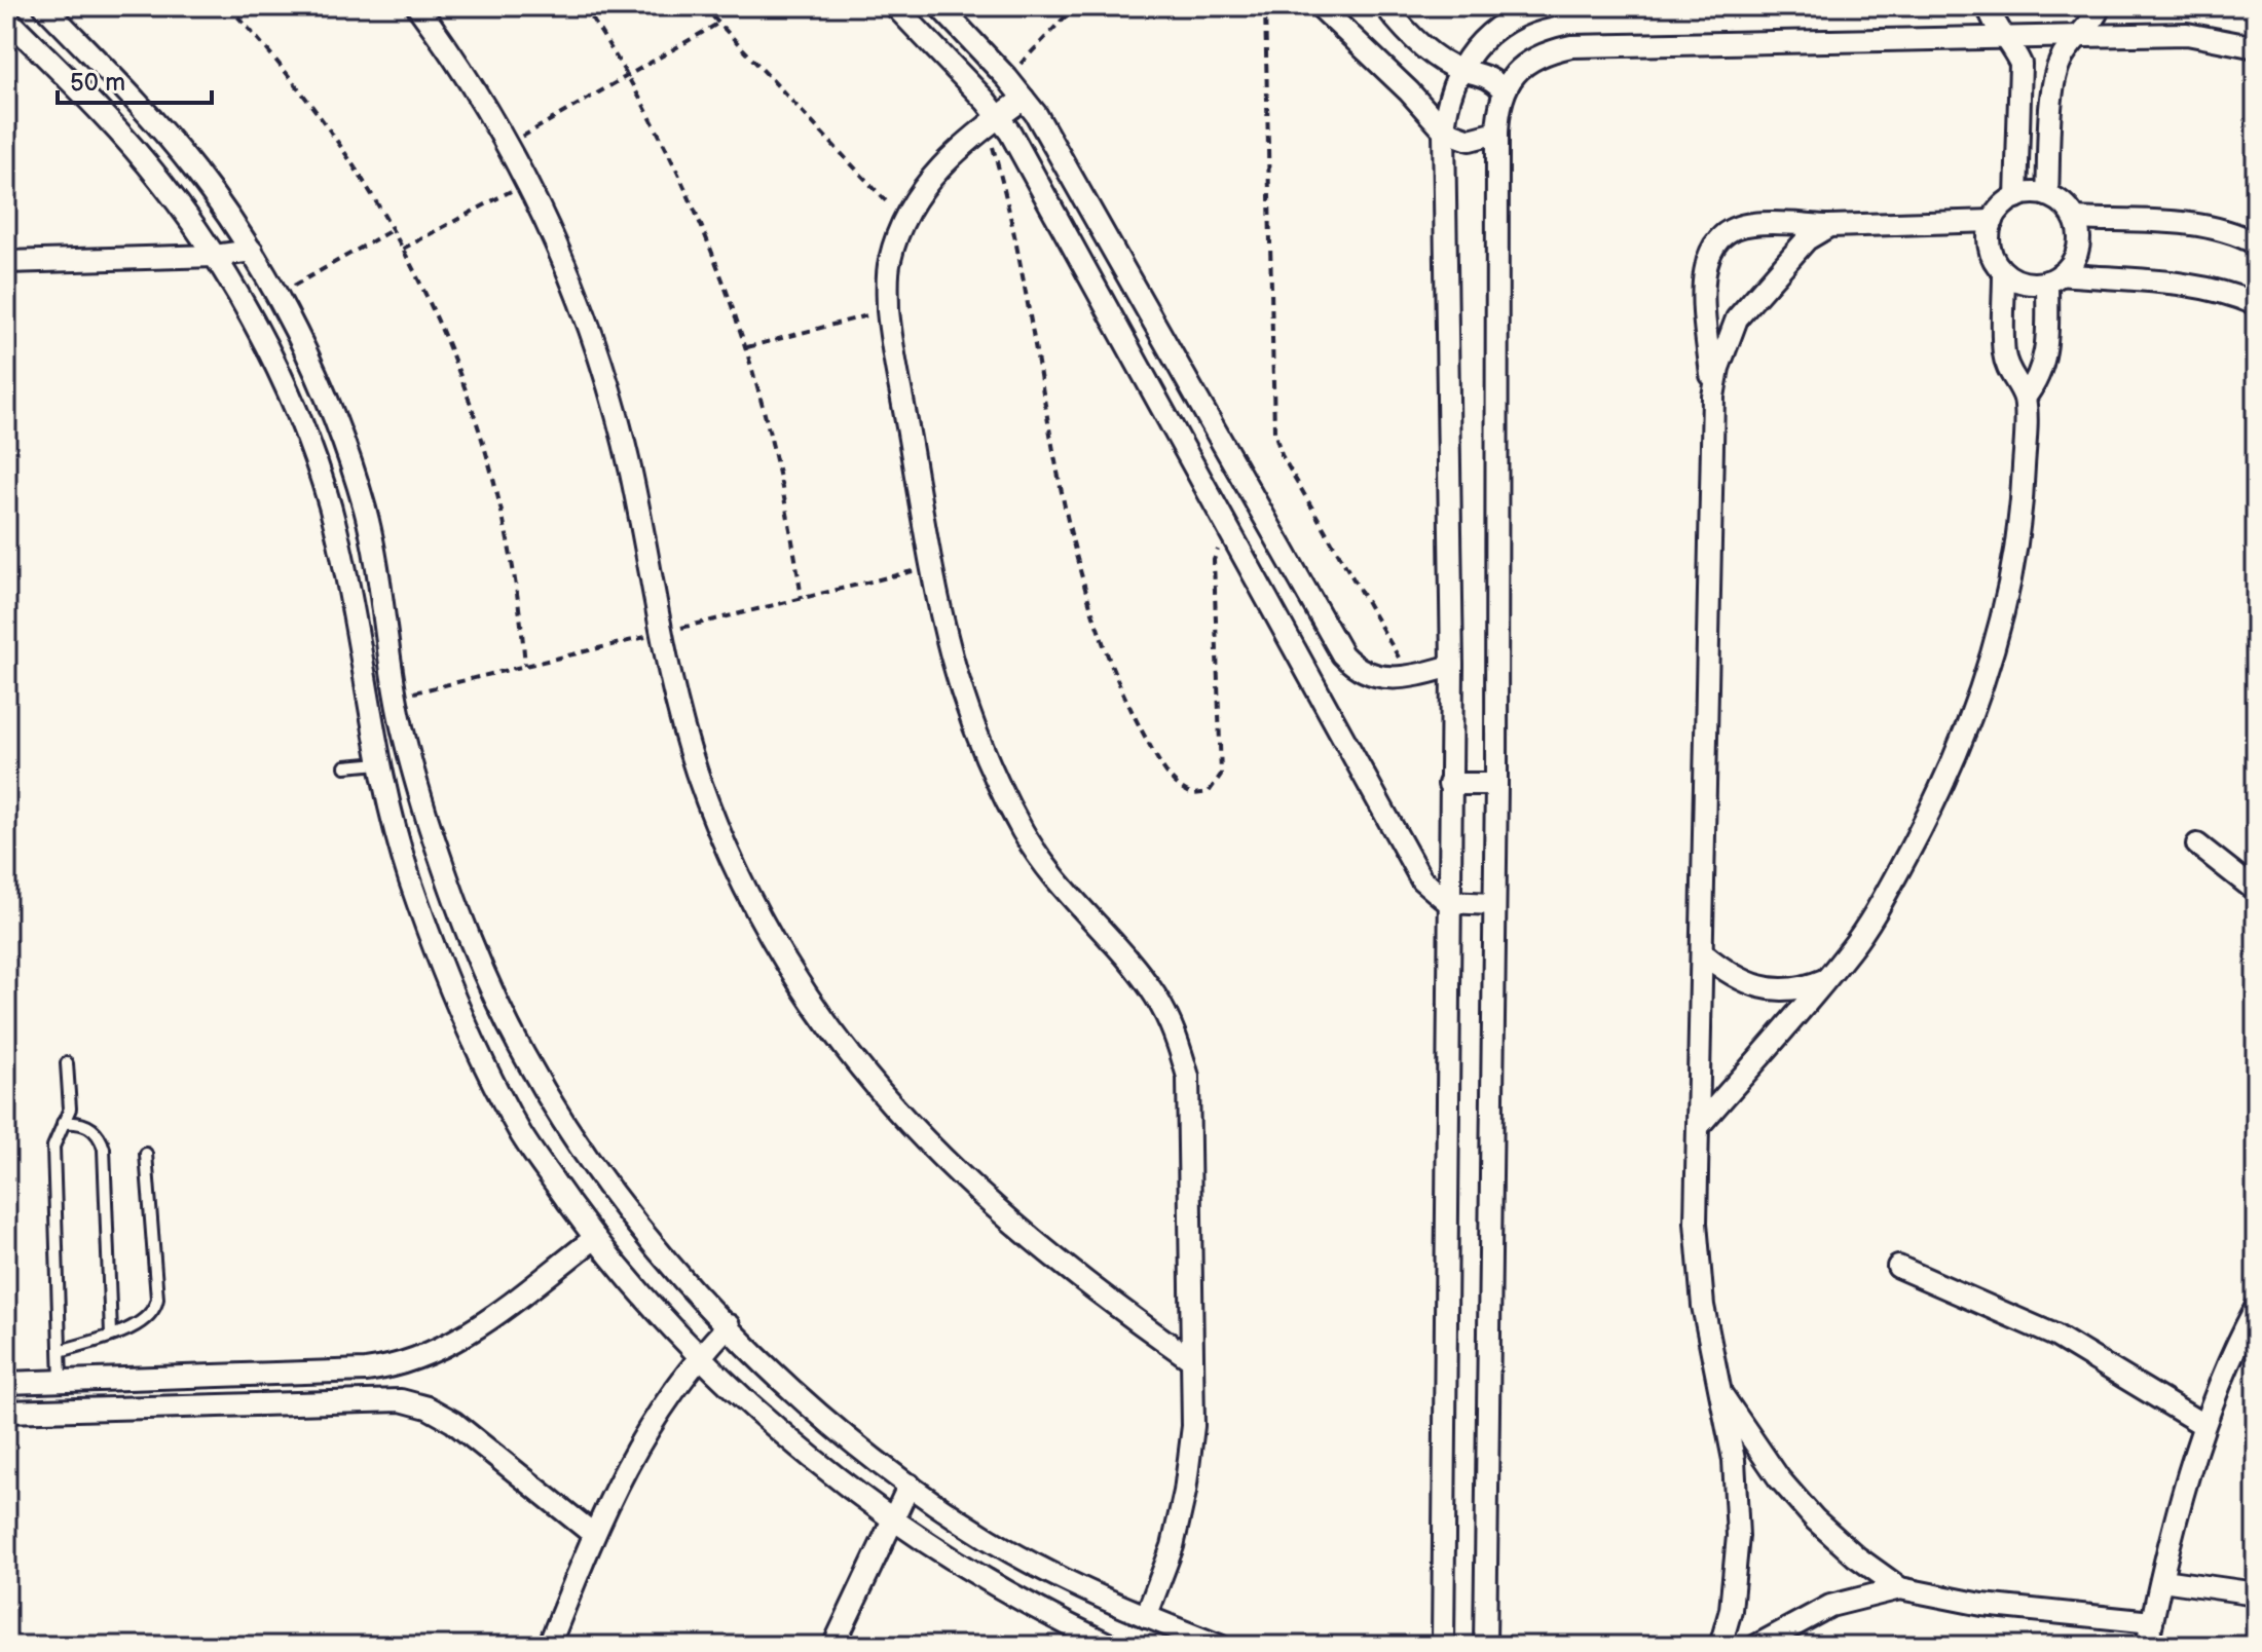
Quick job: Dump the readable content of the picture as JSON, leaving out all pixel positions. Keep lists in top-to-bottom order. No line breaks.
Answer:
{"scale_bar":"50 m"}
